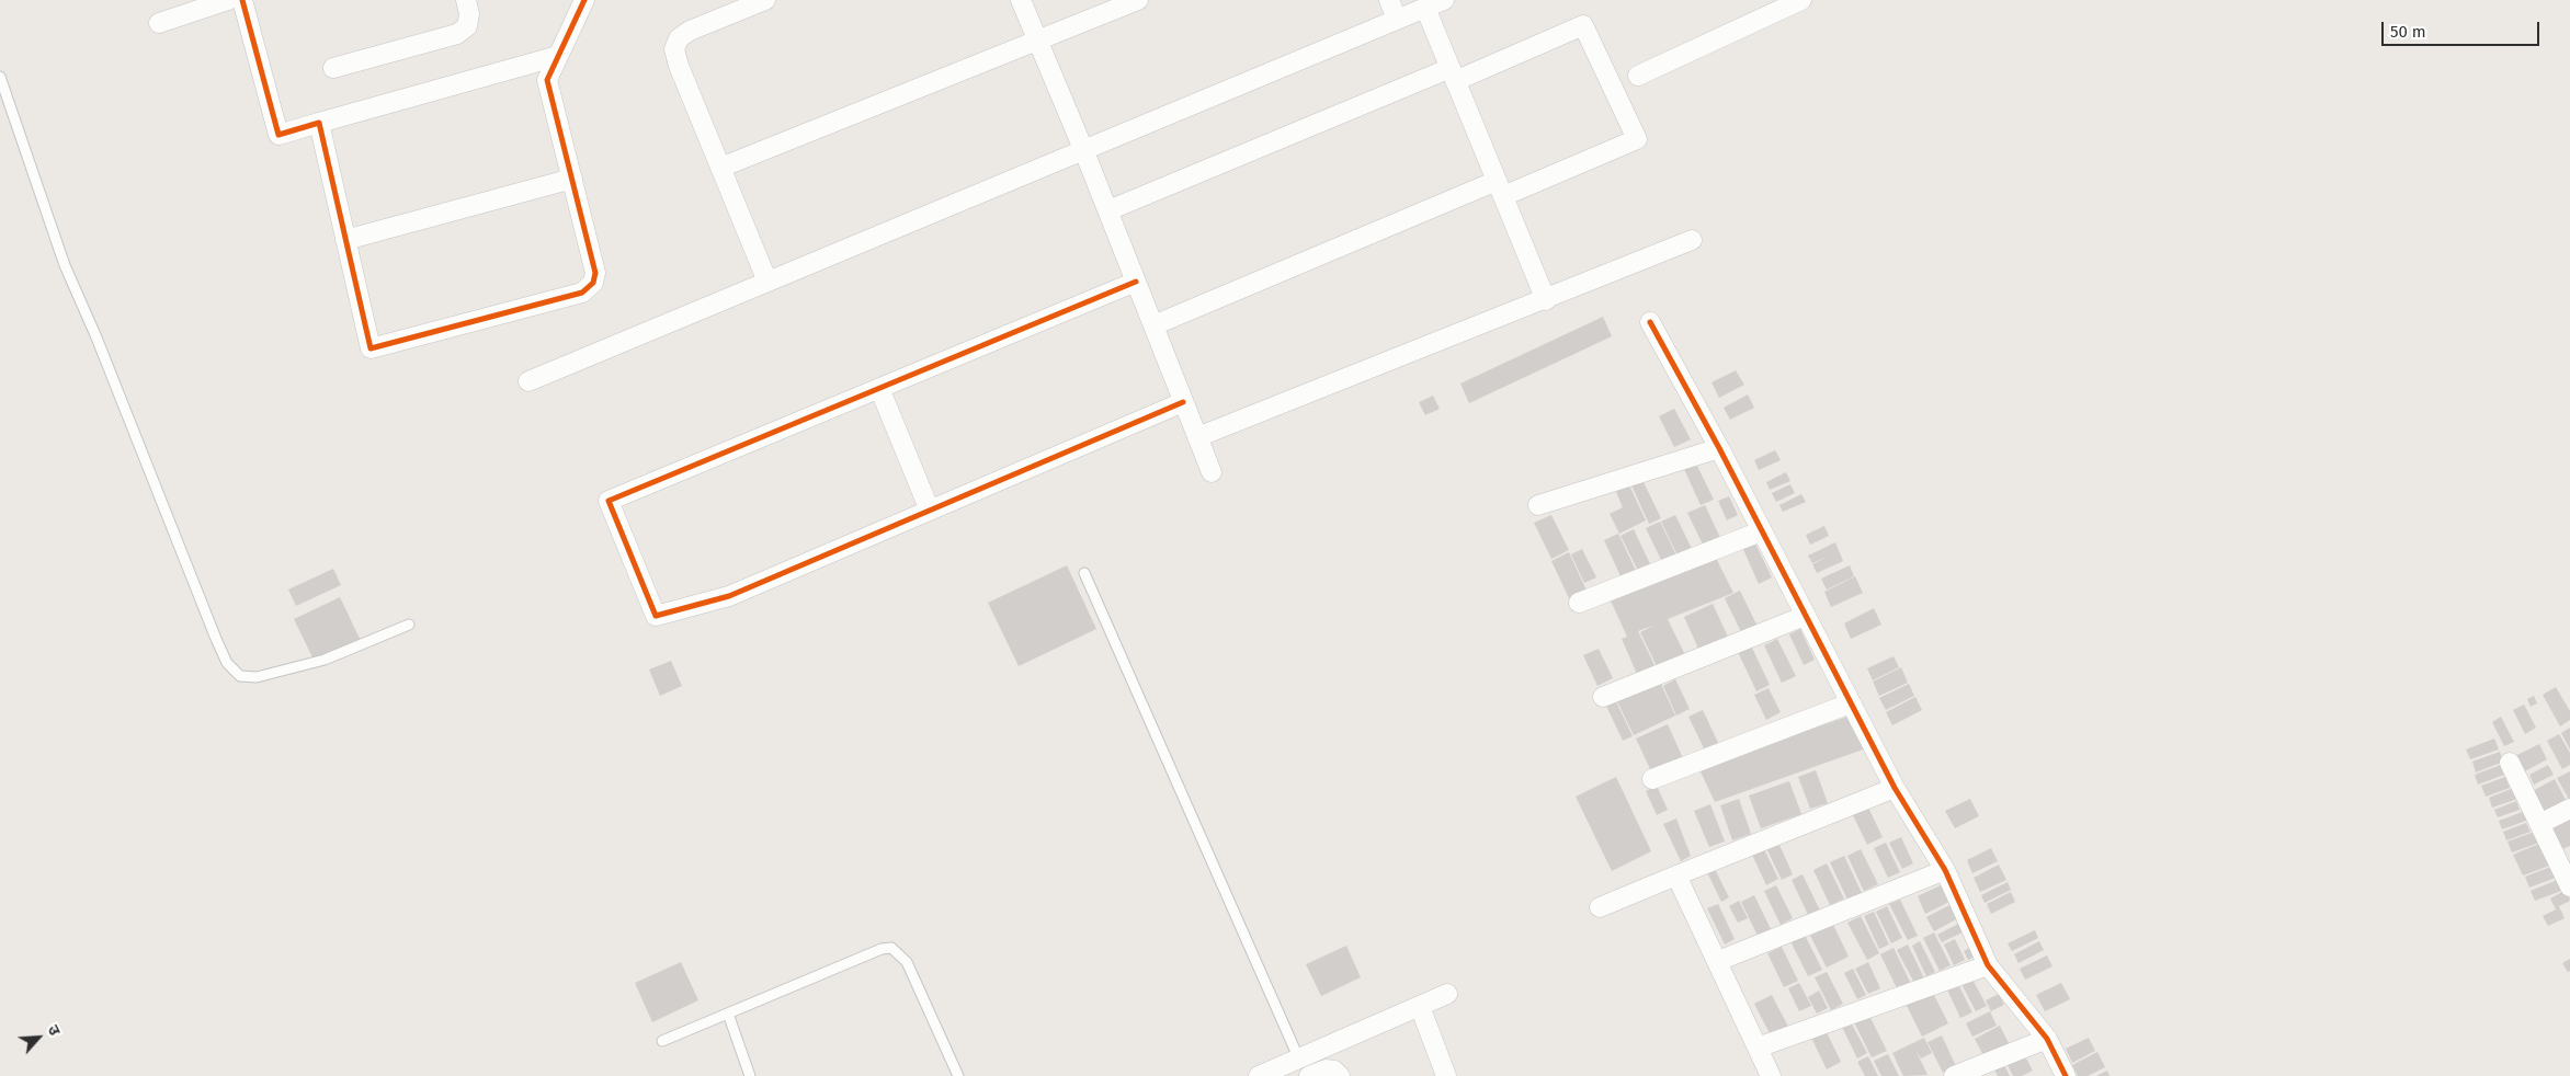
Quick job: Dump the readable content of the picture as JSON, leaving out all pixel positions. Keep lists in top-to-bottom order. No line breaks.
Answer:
{"scale_bar":"50 m","north":"top right"}
